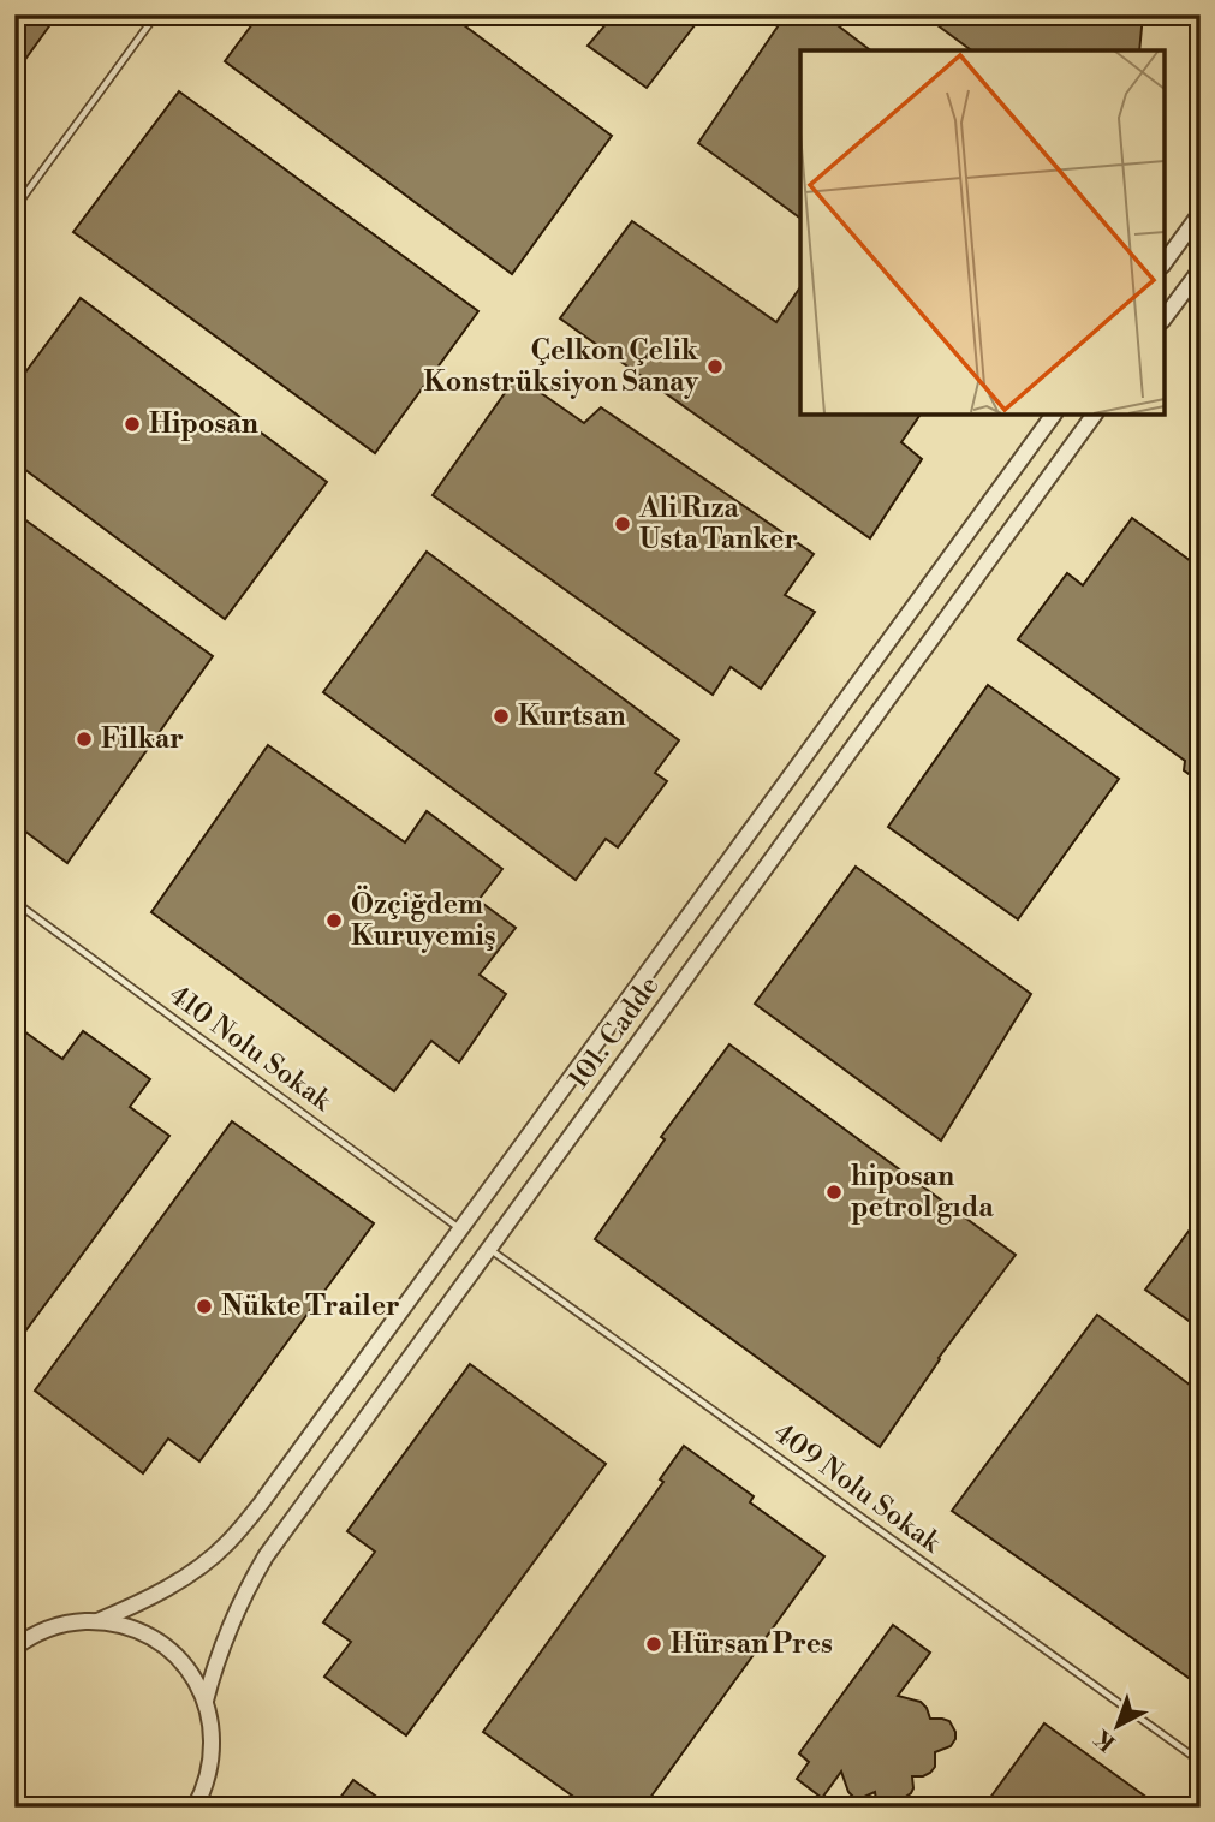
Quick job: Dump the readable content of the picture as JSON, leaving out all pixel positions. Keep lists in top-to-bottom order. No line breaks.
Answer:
{"streets":{"street":["101. Cadde"],"lane":["410 Nolu Sokak","409 Nolu Sokak"]},"crossings":[["101. Cadde","410 Nolu Sokak"],["101. Cadde","409 Nolu Sokak"]],"places":["Çelkon Çelik Konstrüksiyon Sanay","Hiposan","Ali Rıza Usta Tanker","Kurtsan","Filkar","Özçiğdem Kuruyemiş","hiposan petrol gıda","Nükte Trailer","Hürsan Pres"],"north":"bottom left"}
